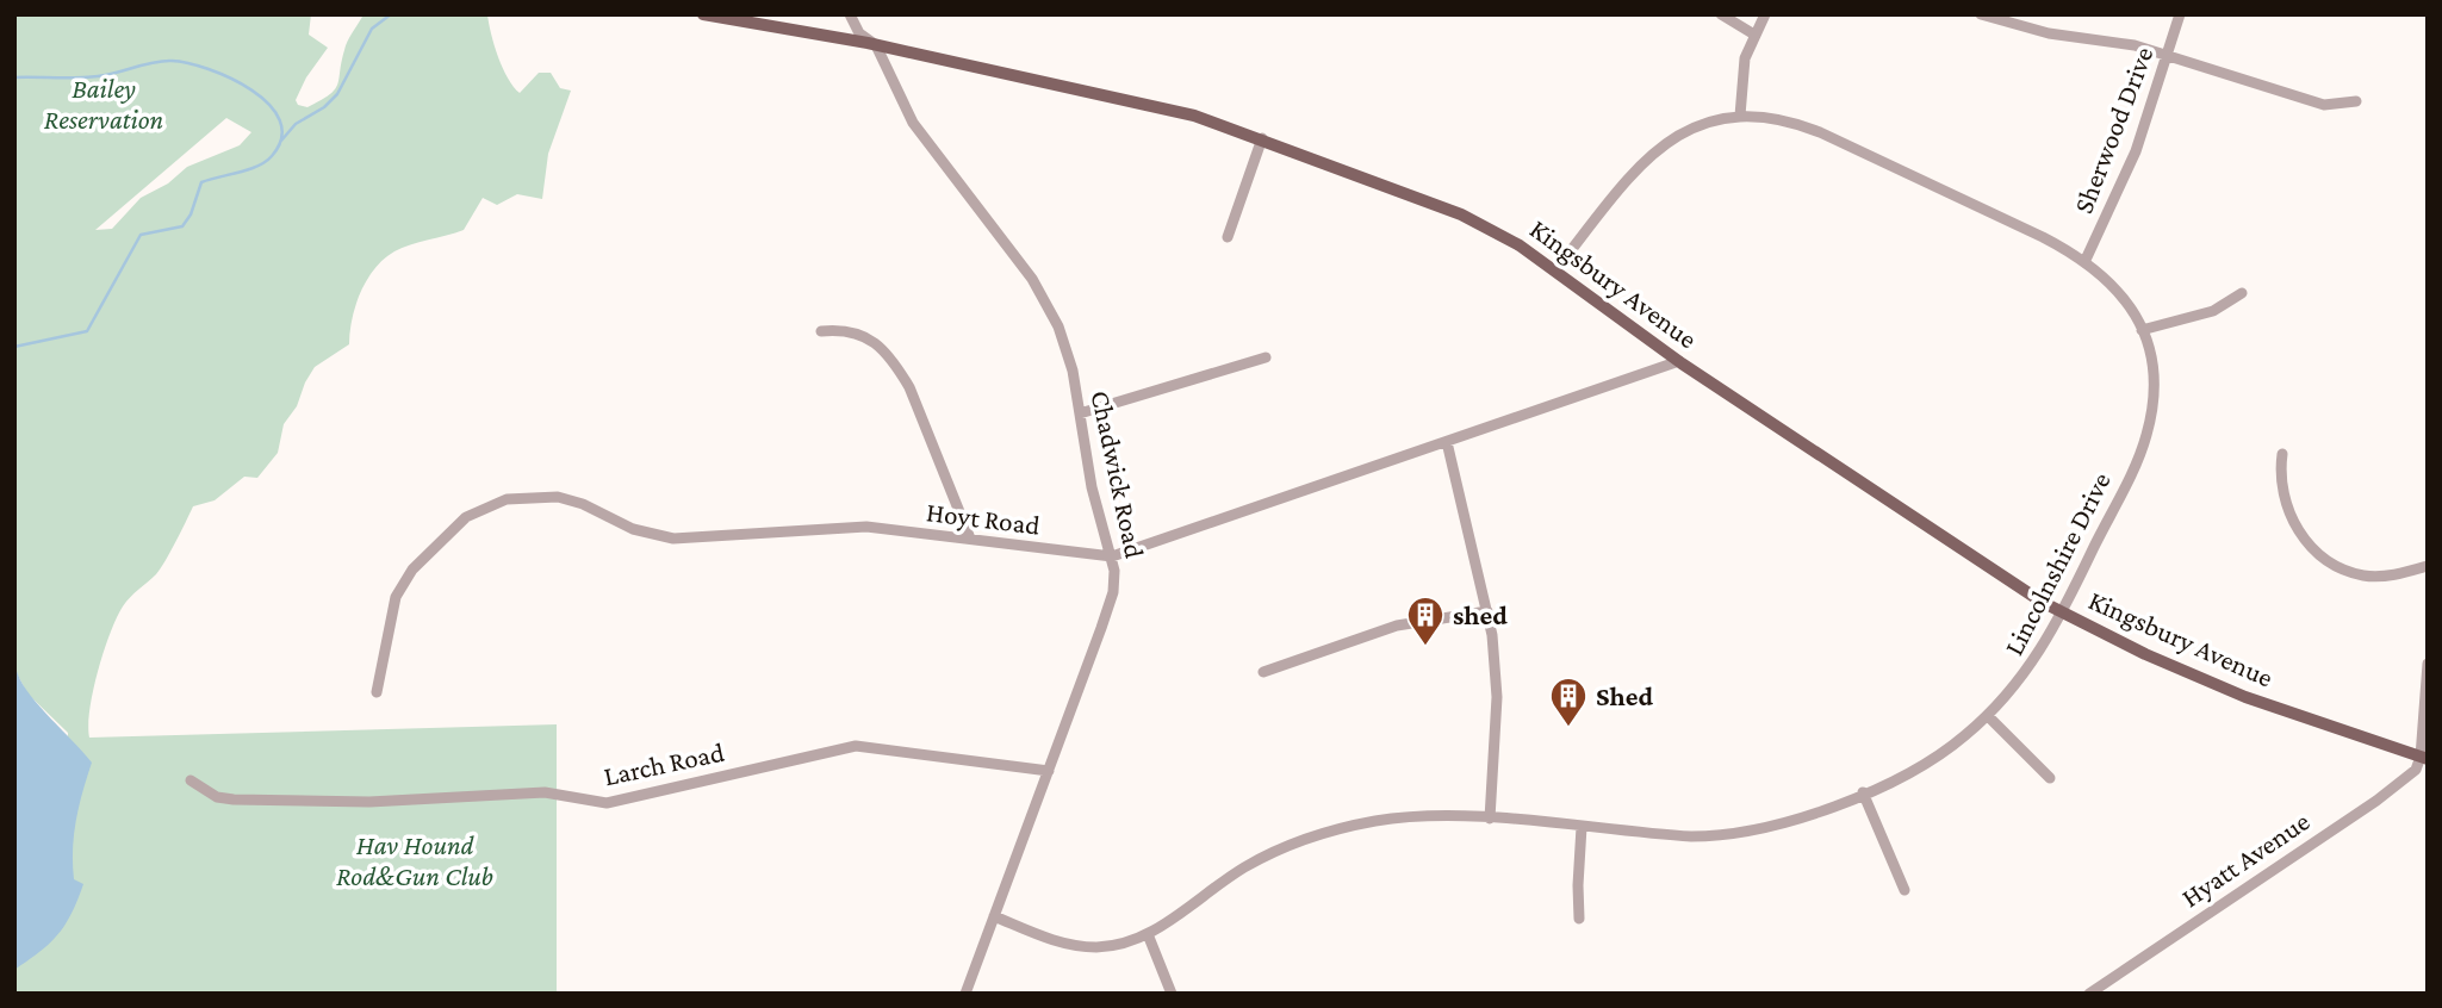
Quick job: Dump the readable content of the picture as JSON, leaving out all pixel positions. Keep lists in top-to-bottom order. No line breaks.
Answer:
{"streets":{"main road":["Kingsbury Avenue"],"street":["Sherwood Drive","Chadwick Road","Hoyt Road","Lincolnshire Drive","Larch Road","Hyatt Avenue"]},"crossings":[["Sherwood Drive","Lincolnshire Drive"],["Kingsbury Avenue","Chadwick Road"],["Kingsbury Avenue","Hoyt Road"],["Kingsbury Avenue","Lincolnshire Drive"],["Kingsbury Avenue","Hyatt Avenue"],["Chadwick Road","Hoyt Road"],["Chadwick Road","Lincolnshire Drive"],["Chadwick Road","Larch Road"]],"parks":["Bailey Reservation","Hav Hound Rod&Gun Club"],"places":{"building":["shed","Shed"]}}
